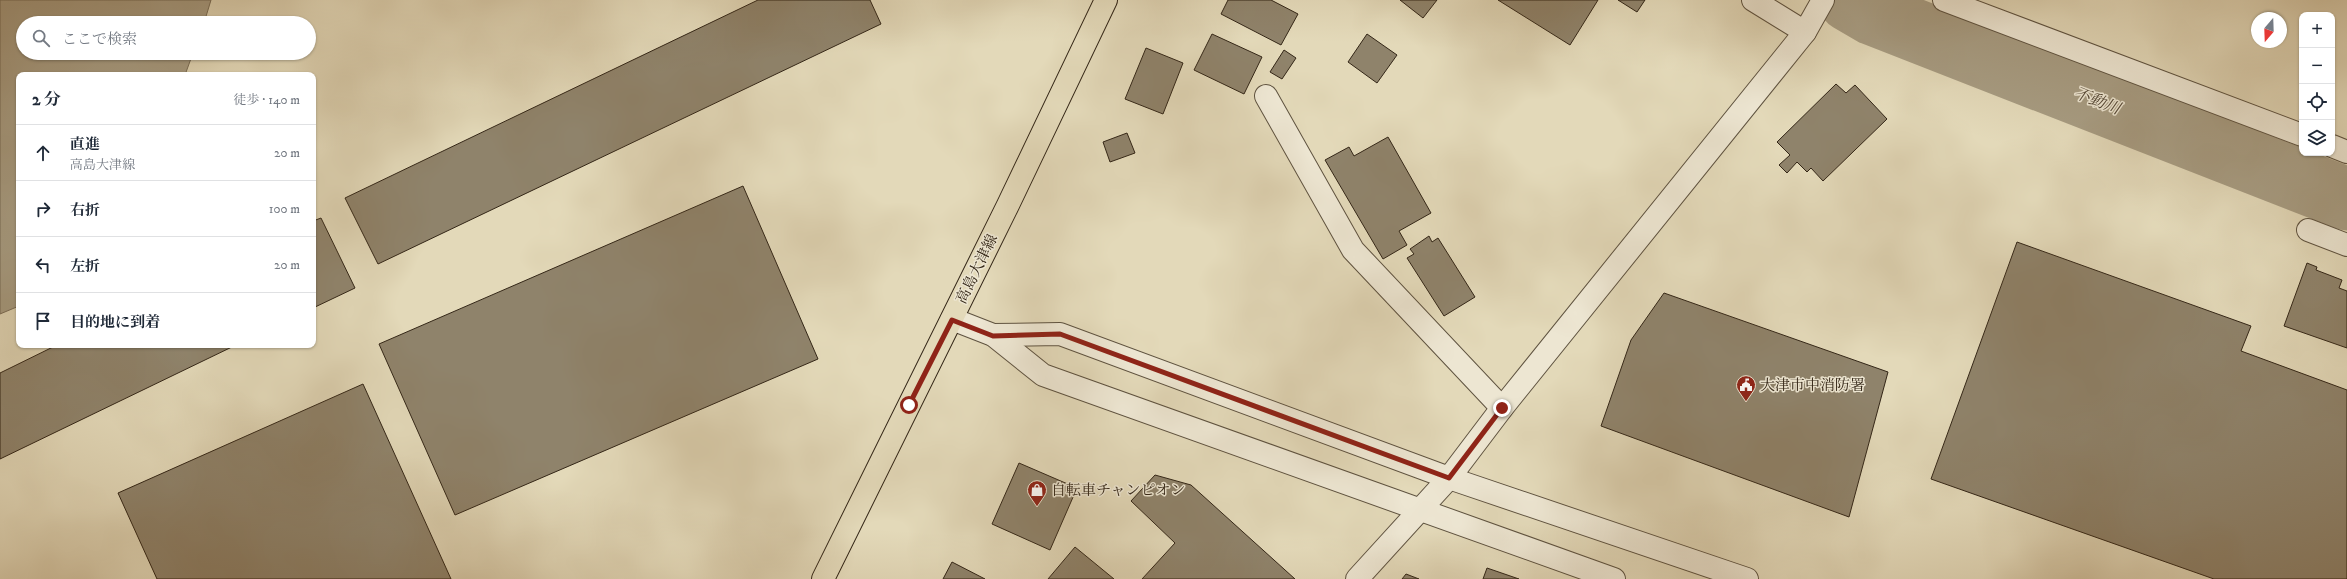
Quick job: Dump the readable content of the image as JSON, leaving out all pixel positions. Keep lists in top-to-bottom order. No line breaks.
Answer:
{"streets":{"main road":["高島大津線"]},"water":["不動川"],"places":{"public building":["大津市中消防署"],"shop":["自転車チャンピオン"]},"north":"bottom","page":{"map_buttons":["+","−"],"search":"ここで検索","heading":["2 分","徒歩 · 140 m"],"list":[["直進","高島大津線","20 m"],["右折","100 m"],["左折","20 m"],"目的地に到着"]}}
